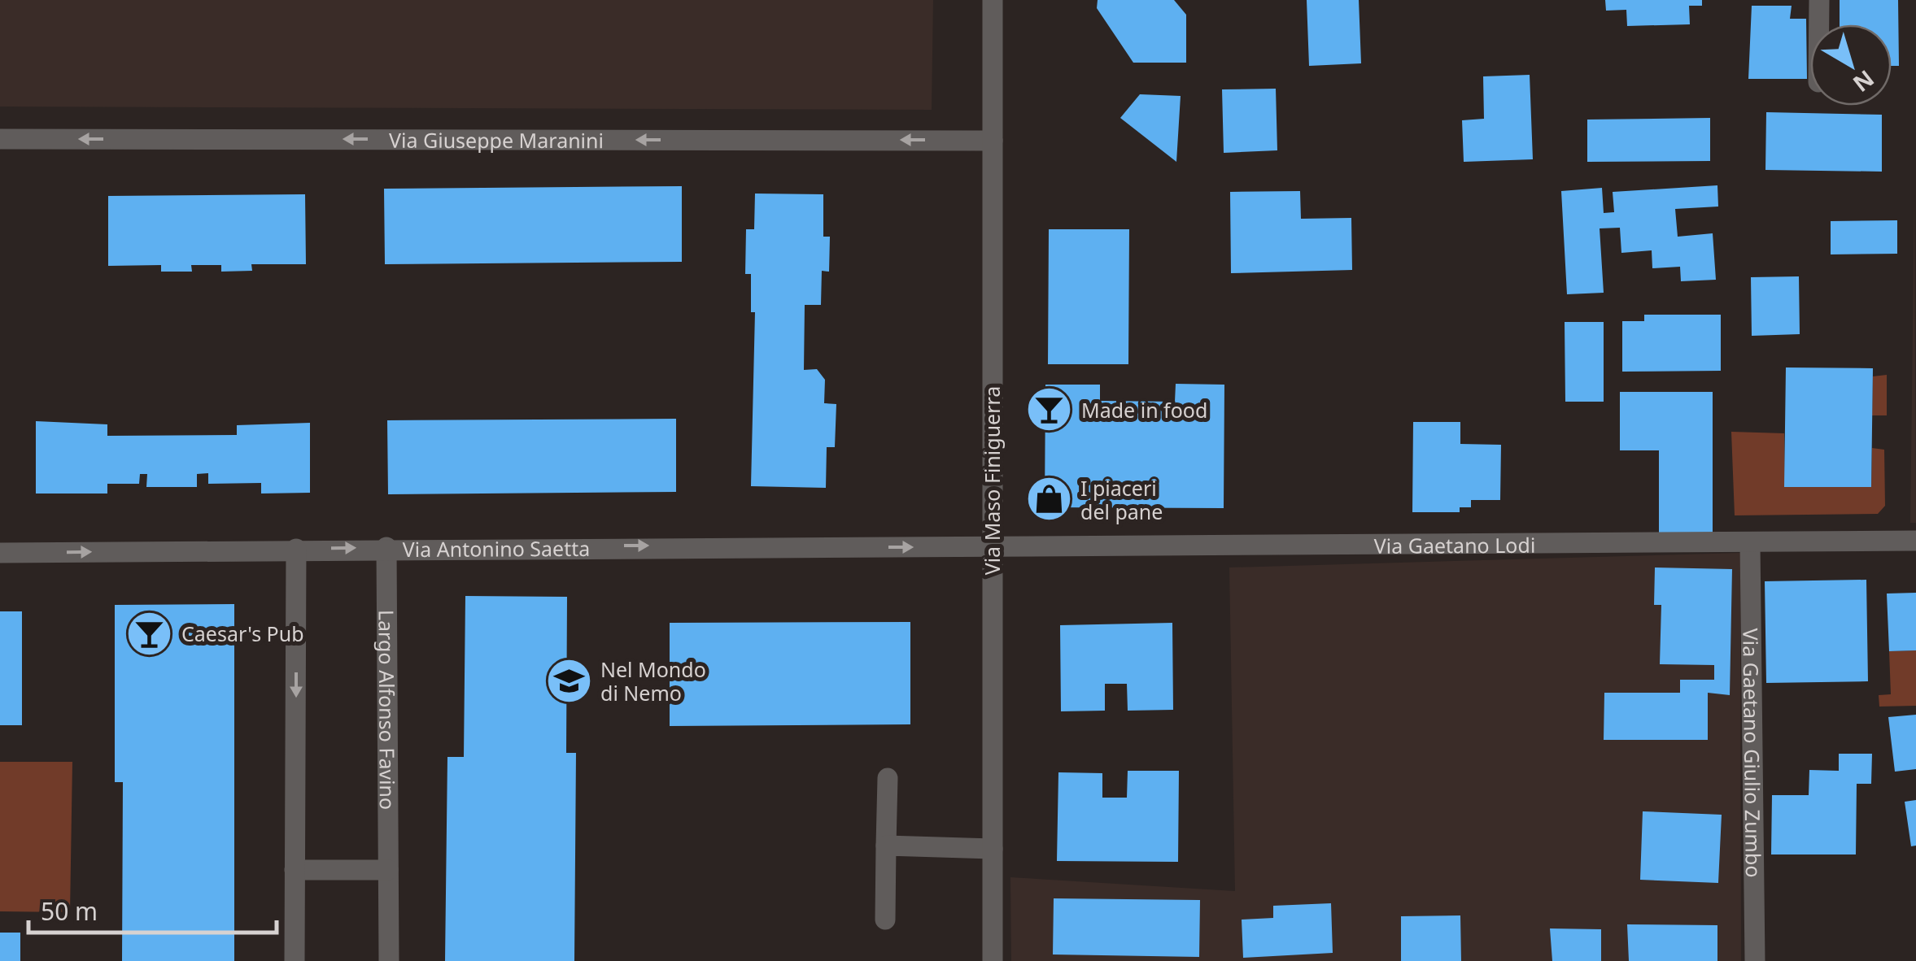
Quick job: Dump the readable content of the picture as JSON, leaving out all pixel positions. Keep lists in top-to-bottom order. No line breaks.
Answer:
{"streets":{"street":["Via Giuseppe Maranini","Via Maso Finiguerra","Via Gaetano Lodi","Via Antonino Saetta","Largo Alfonso Favino","Via Gaetano Giulio Zumbo"]},"crossings":[["Via Giuseppe Maranini","Via Maso Finiguerra"],["Via Maso Finiguerra","Via Gaetano Lodi"],["Via Maso Finiguerra","Via Antonino Saetta"],["Via Gaetano Lodi","Via Antonino Saetta"],["Via Gaetano Lodi","Via Gaetano Giulio Zumbo"],["Via Antonino Saetta","Largo Alfonso Favino"]],"one_way":["Via Giuseppe Maranini","Via Antonino Saetta"],"places":{"bar":["Made in food","Caesar's Pub"],"shop":["I piaceri del pane"],"school or university":["Nel Mondo di Nemo"]},"scale_bar":"50 m","north":"bottom right"}
